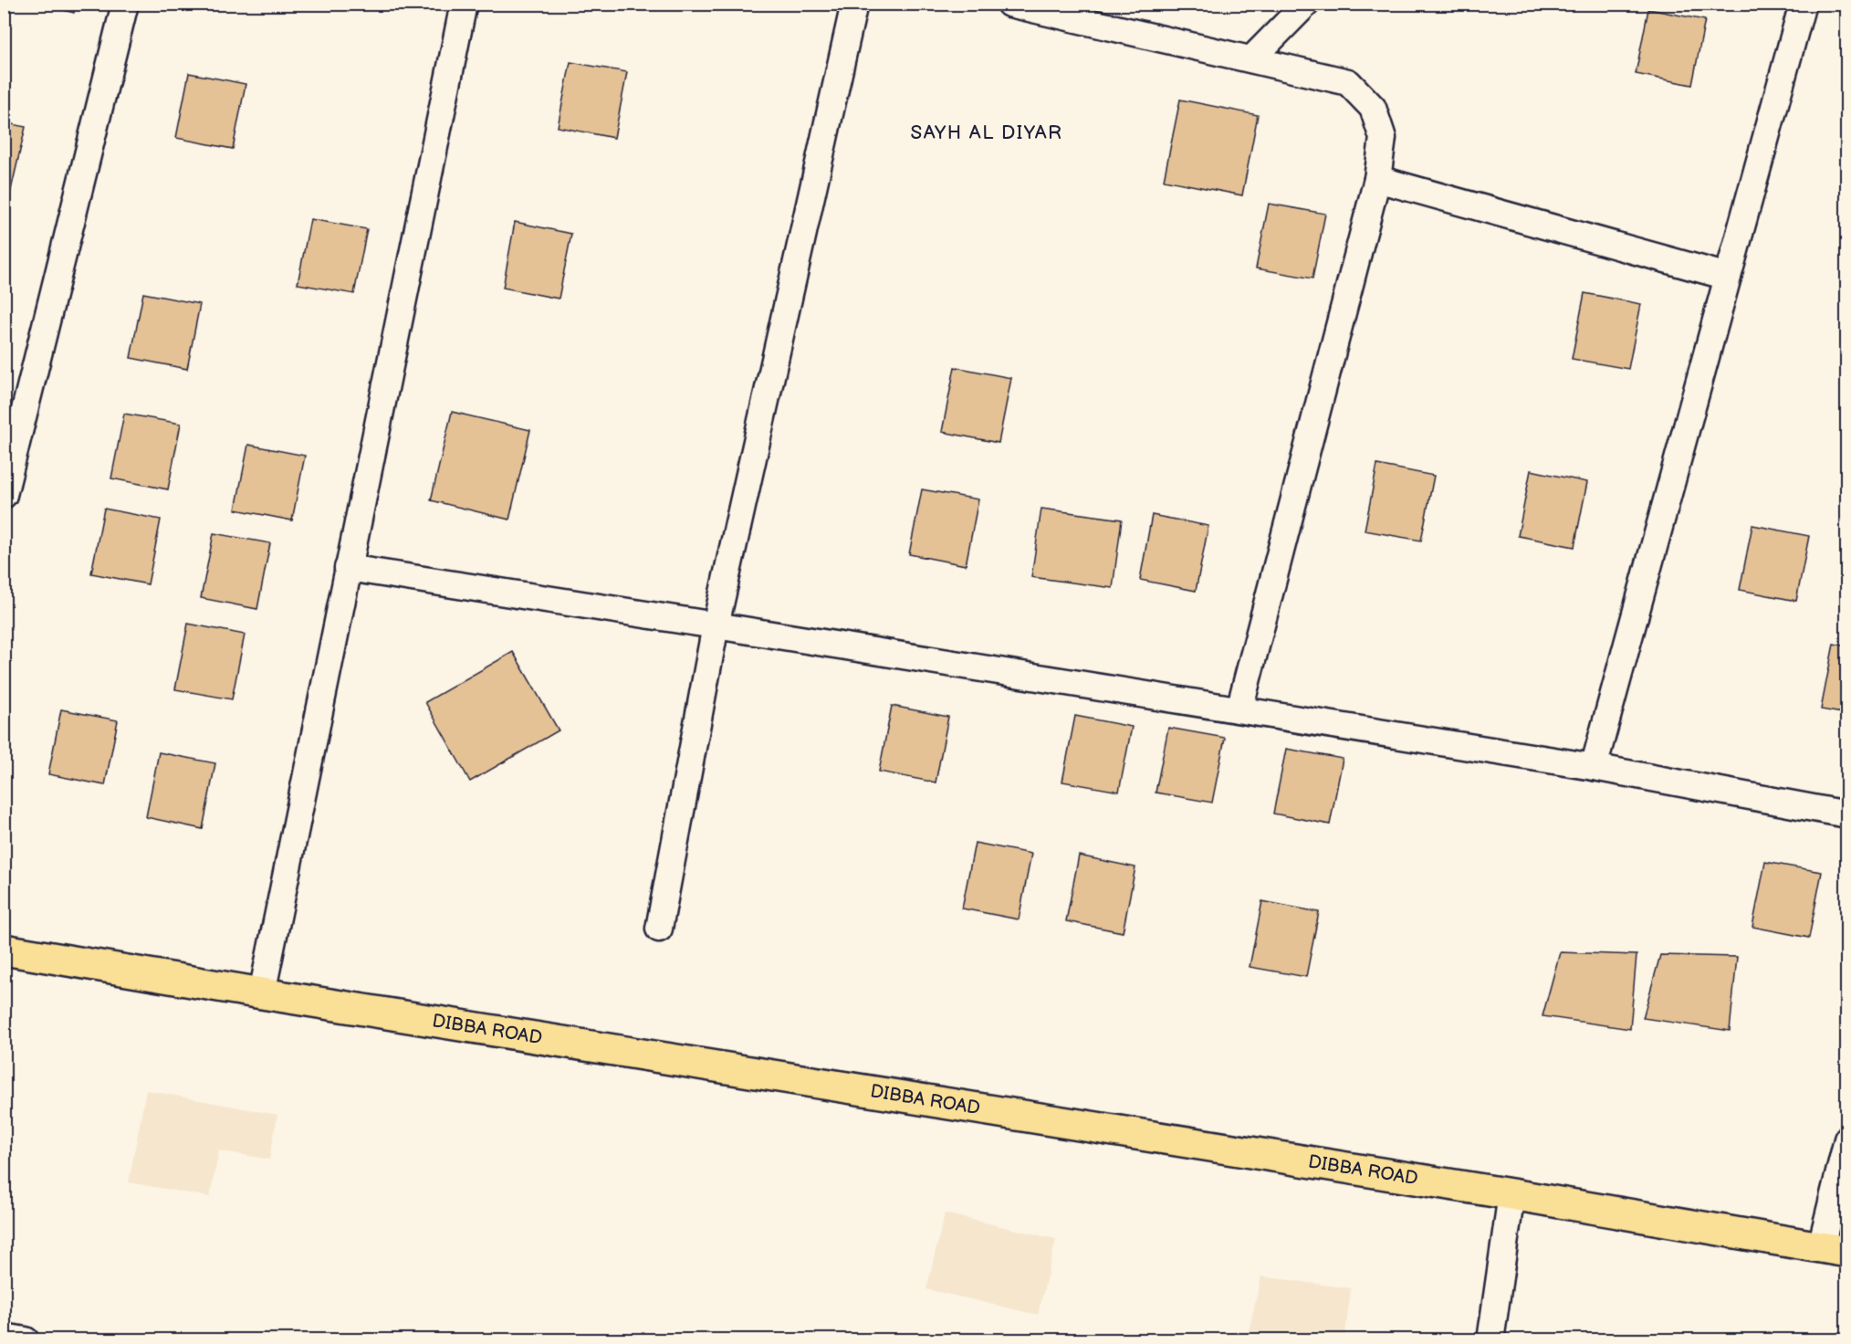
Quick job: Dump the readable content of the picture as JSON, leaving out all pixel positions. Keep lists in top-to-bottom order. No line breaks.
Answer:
{"streets":{"main road":["DIBBA ROAD"]},"districts":["SAYH AL DIYAR"]}
